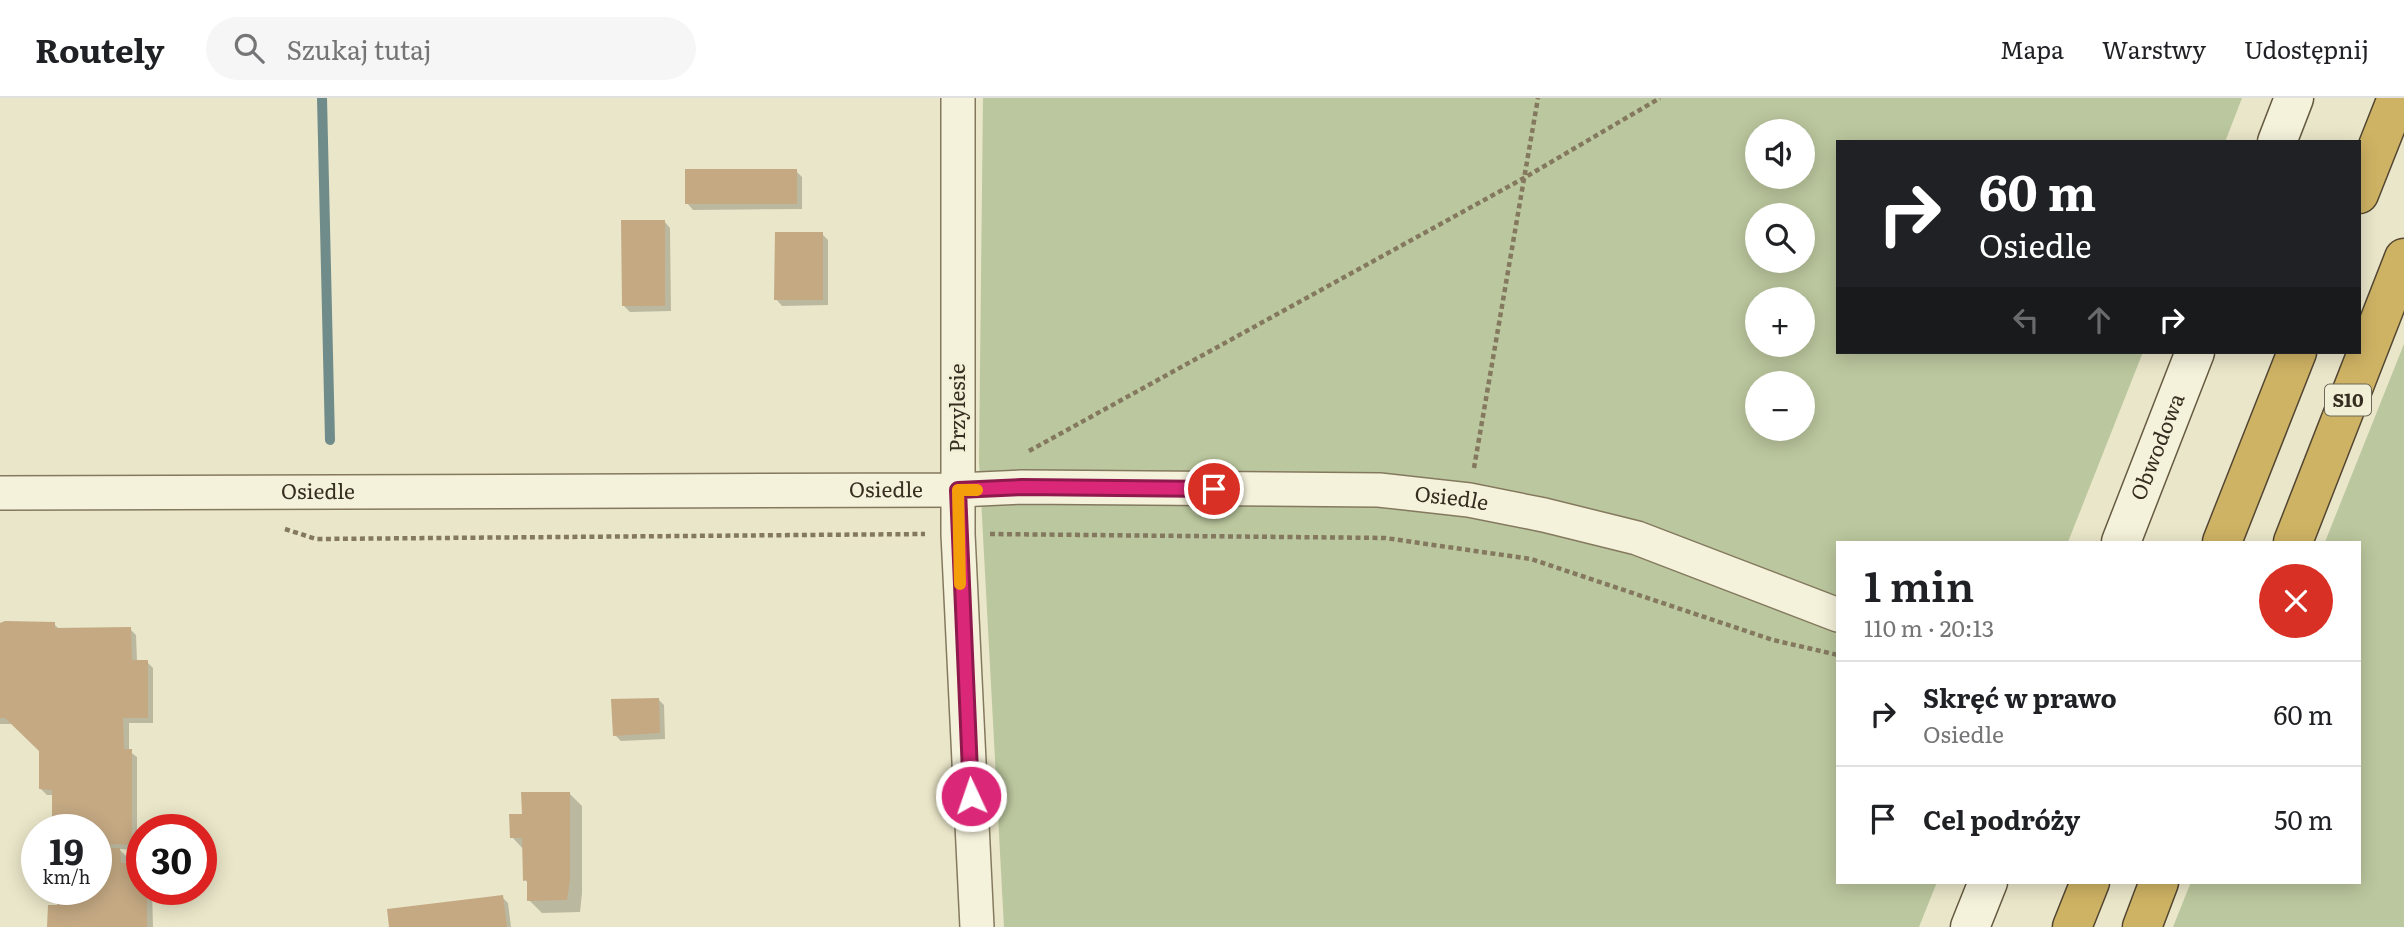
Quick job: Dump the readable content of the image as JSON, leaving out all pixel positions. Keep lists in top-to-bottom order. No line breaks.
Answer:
{"streets":{"highway":["S10"],"street":["Przylesie","Obwodowa","Osiedle"]},"crossings":[["Przylesie","Osiedle"]],"page":{"header":"Routely","search":"Szukaj tutaj","nav":["Mapa","Warstwy","Udostępnij"],"map_buttons":["+","−"],"turn":["60 m","Osiedle"],"heading":["1 min","110 m · 20:13"],"list":[{"name":"Skręć w prawo","note":"Osiedle","value":"60 m"},{"name":"Cel podróży","value":"50 m"}],"speed":"19 km/h","limit":"30"}}
